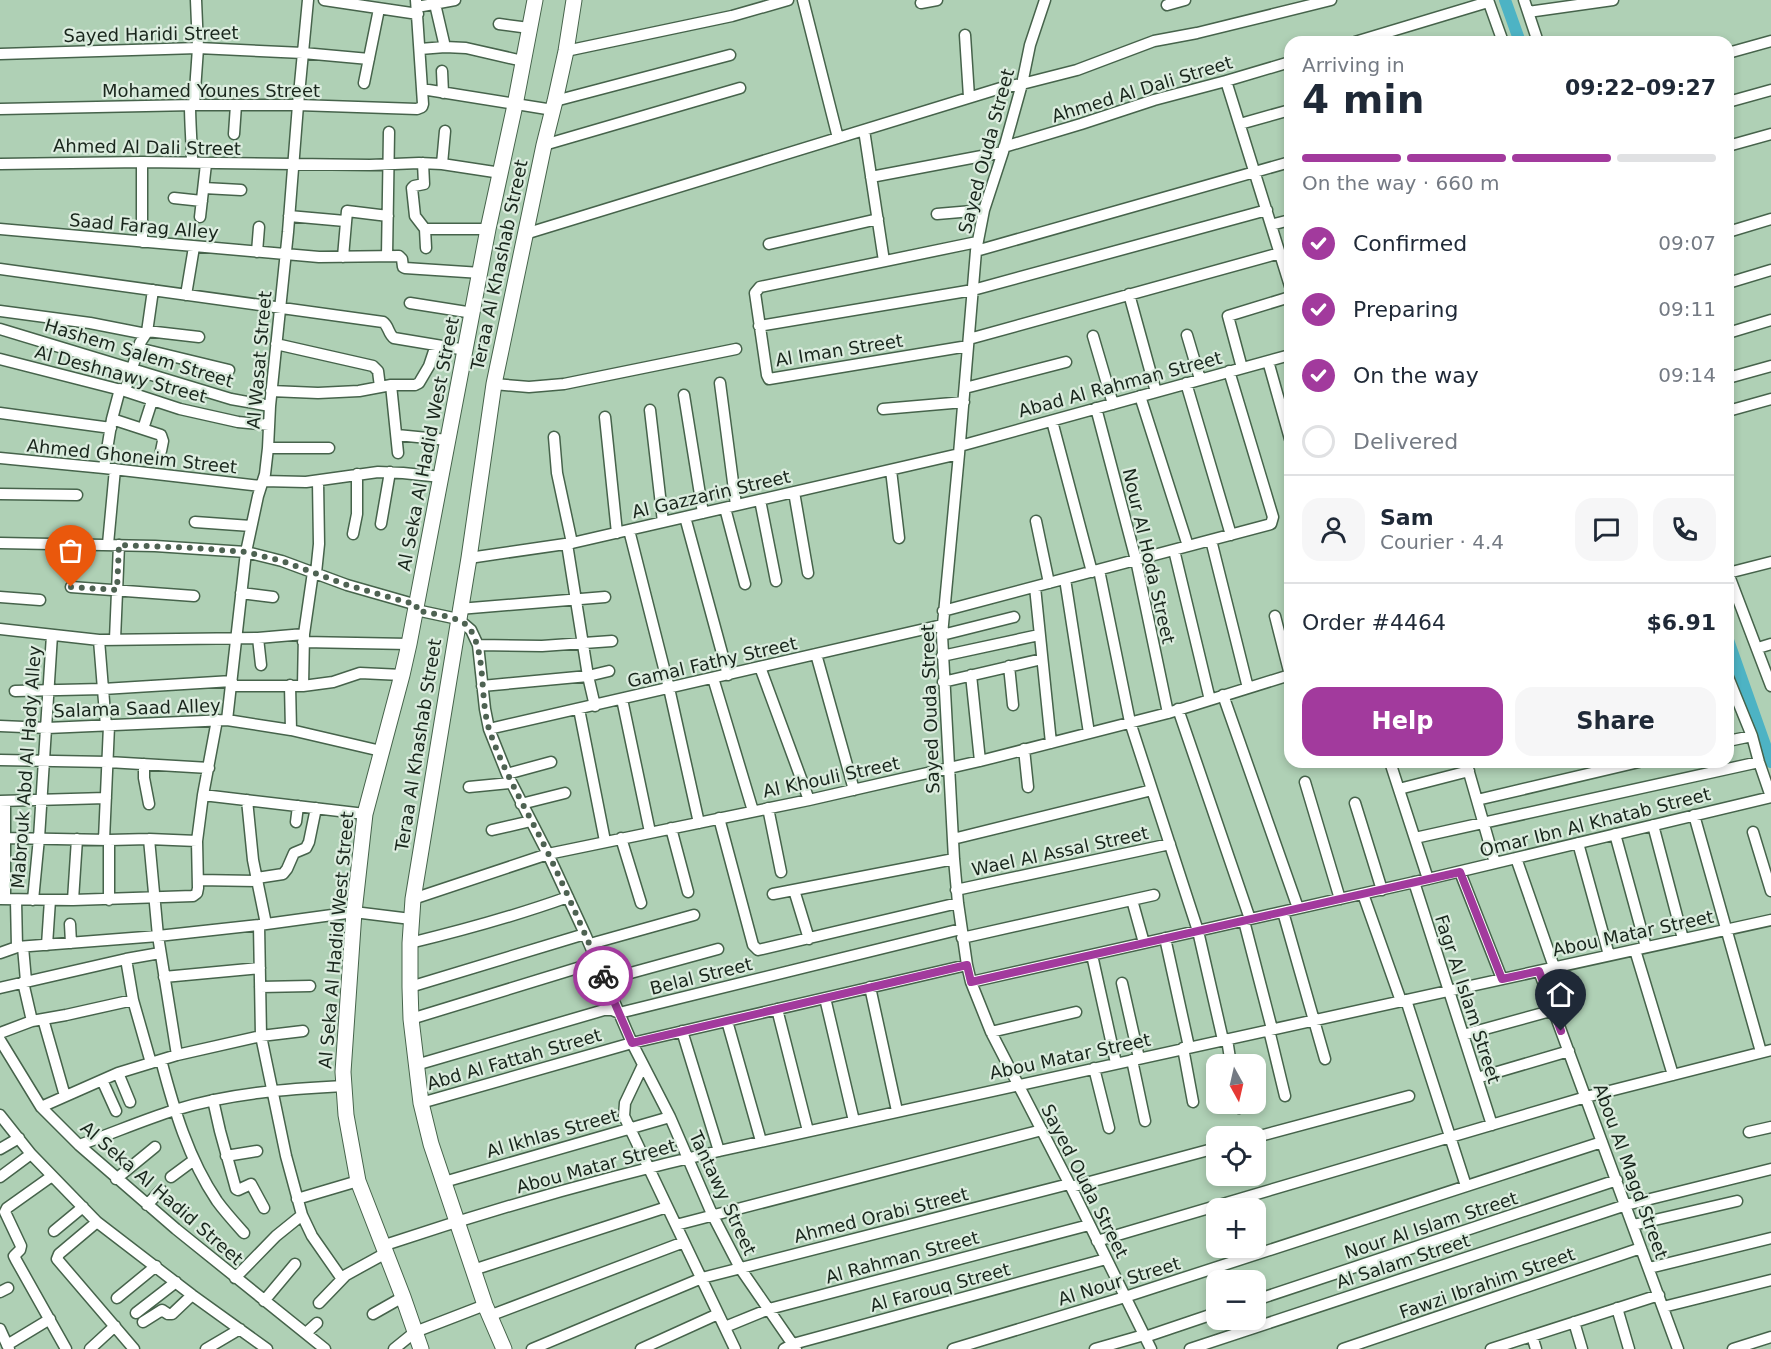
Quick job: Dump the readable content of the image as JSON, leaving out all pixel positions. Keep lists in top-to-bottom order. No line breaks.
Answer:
{"streets":{"street":["Sayed Haridi Street","Ahmed Al Dali Street","Mohamed Younes Street","Sayed Ouda Street","Saad Farag Alley","Teraa Al Khashab Street","Al Iman Street","Hashem Salem Street","Al Wasat Street","Al Deshnawy Street","Abad Al Rahman Street","Al Seka Al Hadid West Street","Ahmed Ghoneim Street","Al Gazzarin Street","Nour Al Hoda Street","Gamal Fathy Street","Salama Saad Alley","Mabrouk Abd Al Hady Alley","Al Khouli Street","Omar Ibn Al Khatab Street","Wael Al Assal Street","Abou Matar Street","Belal Street","Fagr Al Islam Street","Abd Al Fattah Street","Al Ikhlas Street","Abou Al Magd Street","Al Seka Al Hadid Street","Tantawy Street","Ahmed Orabi Street","Nour Al Islam Street","Al Rahman Street","Al Salam Street","Al Nour Street","Fawzi Ibrahim Street","Al Farouq Street"]},"crossings":[["Sayed Haridi Street","Al Wasat Street"],["Ahmed Al Dali Street","Sayed Ouda Street"],["Ahmed Al Dali Street","Al Wasat Street"],["Ahmed Al Dali Street","Al Seka Al Hadid West Street"],["Mohamed Younes Street","Al Wasat Street"],["Sayed Ouda Street","Al Iman Street"],["Sayed Ouda Street","Abad Al Rahman Street"],["Sayed Ouda Street","Al Gazzarin Street"],["Sayed Ouda Street","Gamal Fathy Street"],["Sayed Ouda Street","Al Khouli Street"],["Sayed Ouda Street","Omar Ibn Al Khatab Street"],["Sayed Ouda Street","Wael Al Assal Street"],["Sayed Ouda Street","Abou Matar Street"],["Sayed Ouda Street","Belal Street"],["Sayed Ouda Street","Abd Al Fattah Street"],["Sayed Ouda Street","Ahmed Orabi Street"],["Sayed Ouda Street","Al Rahman Street"],["Sayed Ouda Street","Al Nour Street"],["Sayed Ouda Street","Al Farouq Street"],["Saad Farag Alley","Al Wasat Street"],["Saad Farag Alley","Al Seka Al Hadid West Street"],["Teraa Al Khashab Street","Al Gazzarin Street"],["Teraa Al Khashab Street","Al Khouli Street"],["Teraa Al Khashab Street","Abou Matar Street"],["Teraa Al Khashab Street","Belal Street"],["Teraa Al Khashab Street","Abd Al Fattah Street"],["Teraa Al Khashab Street","Al Ikhlas Street"],["Hashem Salem Street","Al Wasat Street"],["Al Wasat Street","Al Deshnawy Street"],["Al Wasat Street","Ahmed Ghoneim Street"],["Al Wasat Street","Salama Saad Alley"],["Abad Al Rahman Street","Al Gazzarin Street"],["Abad Al Rahman Street","Nour Al Hoda Street"],["Al Seka Al Hadid West Street","Ahmed Ghoneim Street"],["Al Seka Al Hadid West Street","Salama Saad Alley"],["Al Seka Al Hadid West Street","Abou Matar Street"],["Nour Al Hoda Street","Al Khouli Street"],["Nour Al Hoda Street","Omar Ibn Al Khatab Street"],["Nour Al Hoda Street","Abou Matar Street"],["Gamal Fathy Street","Tantawy Street"],["Salama Saad Alley","Mabrouk Abd Al Hady Alley"],["Al Khouli Street","Tantawy Street"],["Omar Ibn Al Khatab Street","Fagr Al Islam Street"],["Abou Matar Street","Fagr Al Islam Street"],["Abou Matar Street","Abou Al Magd Street"],["Abou Matar Street","Tantawy Street"],["Belal Street","Tantawy Street"],["Abd Al Fattah Street","Tantawy Street"],["Al Ikhlas Street","Tantawy Street"],["Abou Al Magd Street","Nour Al Islam Street"],["Abou Al Magd Street","Al Salam Street"],["Abou Al Magd Street","Al Nour Street"],["Abou Al Magd Street","Fawzi Ibrahim Street"],["Tantawy Street","Ahmed Orabi Street"],["Tantawy Street","Al Rahman Street"],["Tantawy Street","Al Farouq Street"]],"north":"bottom","page":{"heading":["4 min","Arriving in","09:22–09:27"],"panel":["Sam","Courier · 4.4","Order #4464","$6.91"],"bar":"On the way · 660 m","list":[["Confirmed","09:07"],["Preparing","09:11"],["On the way","09:14"],"Delivered"],"buttons":["Help","Share"],"map_buttons":["+","−"]}}
